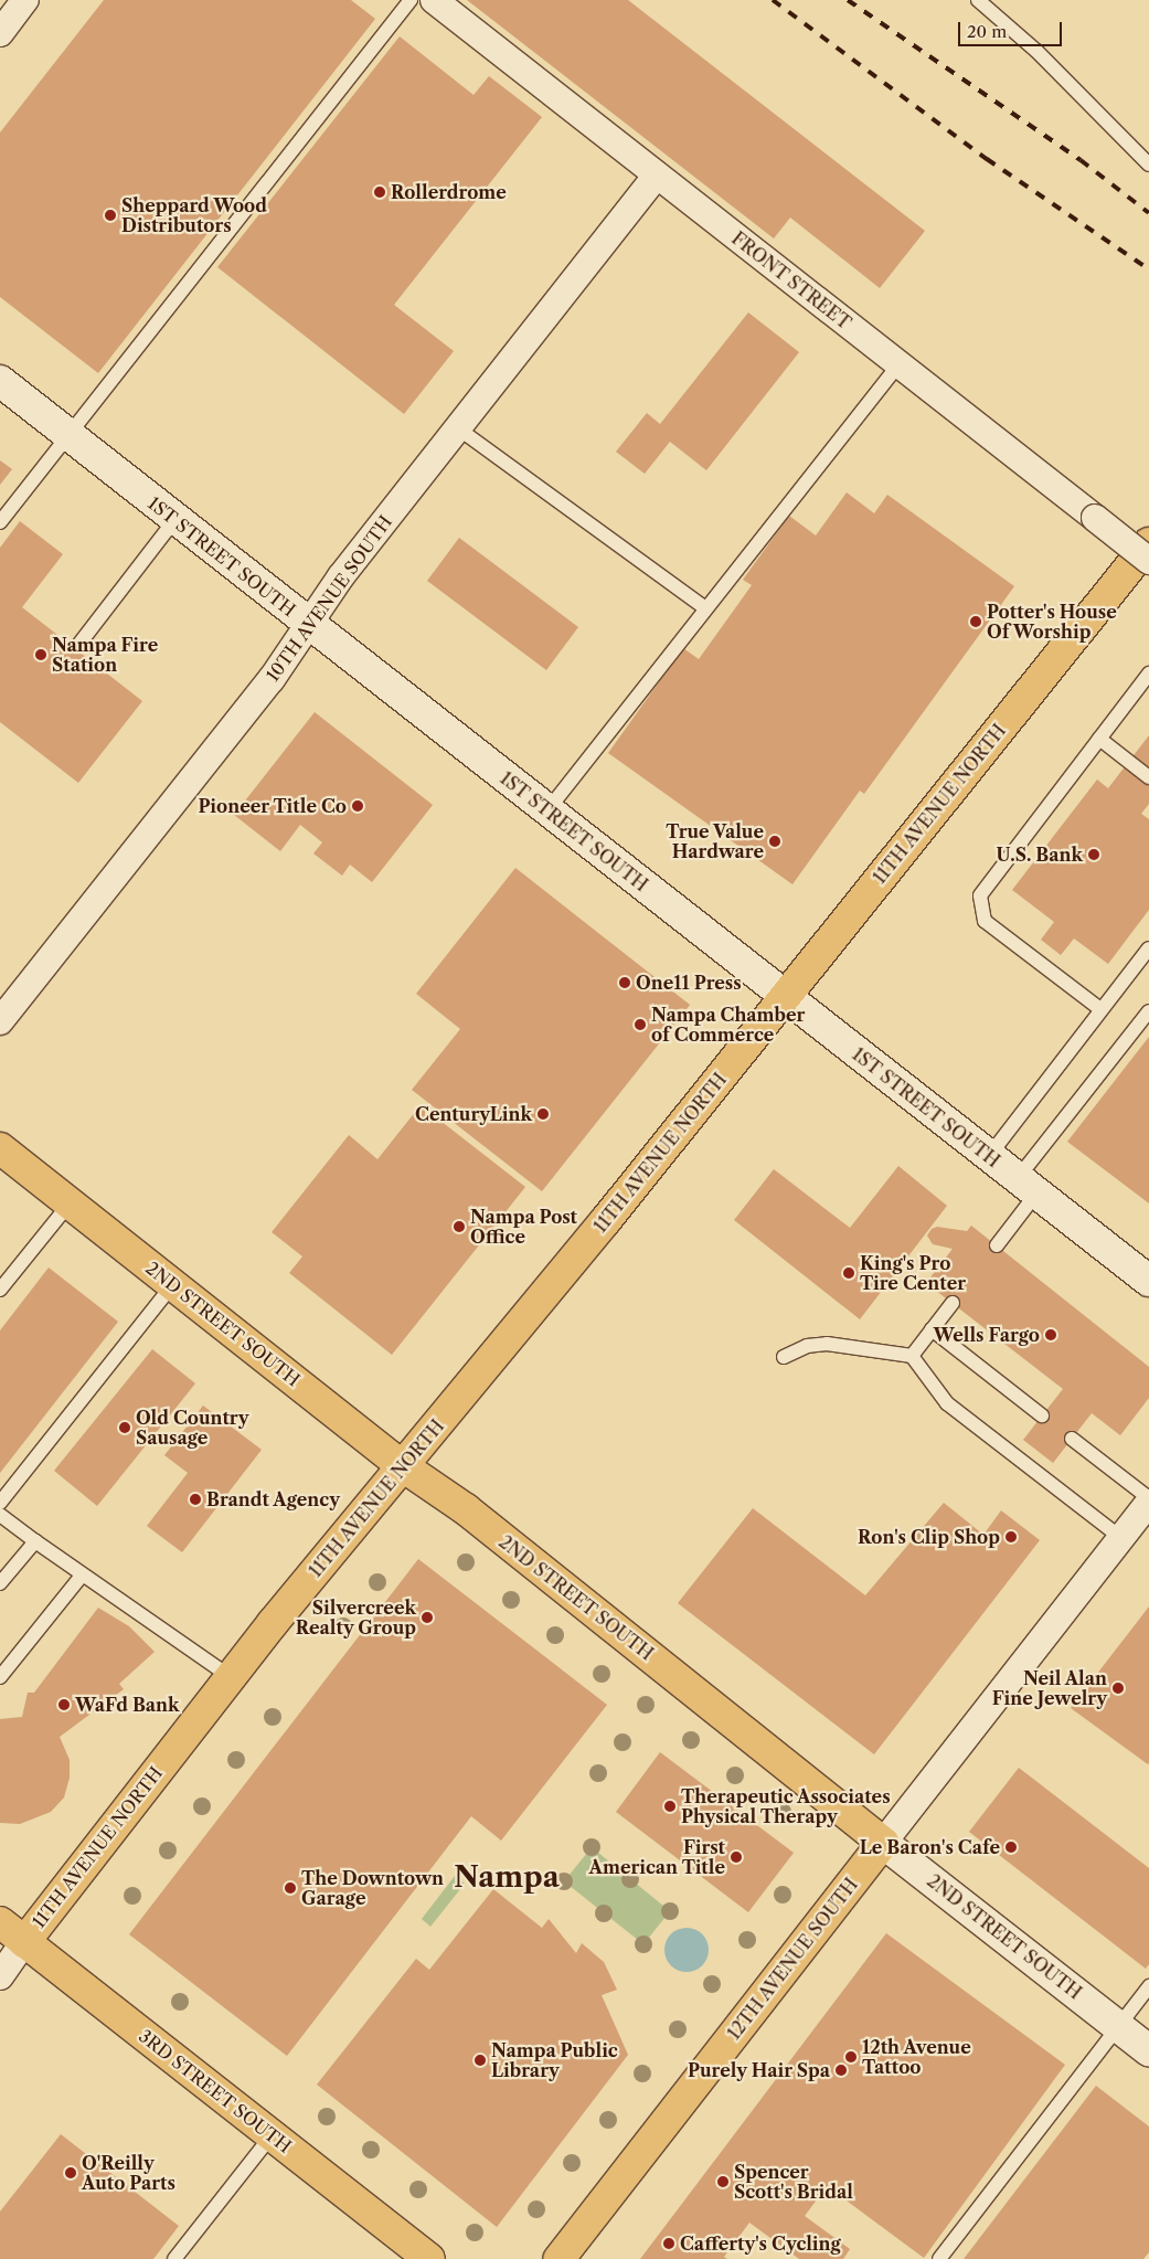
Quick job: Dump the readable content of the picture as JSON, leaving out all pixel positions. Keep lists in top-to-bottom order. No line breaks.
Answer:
{"streets":{"main road":["11TH AVENUE NORTH","2ND STREET SOUTH","12TH AVENUE SOUTH","3RD STREET SOUTH"],"street":["FRONT STREET","1ST STREET SOUTH","10TH AVENUE SOUTH"]},"crossings":[["FRONT STREET","10TH AVENUE SOUTH"],["1ST STREET SOUTH","10TH AVENUE SOUTH"],["1ST STREET SOUTH","11TH AVENUE NORTH"],["11TH AVENUE NORTH","2ND STREET SOUTH"],["11TH AVENUE NORTH","3RD STREET SOUTH"],["2ND STREET SOUTH","12TH AVENUE SOUTH"]],"districts":["Nampa"],"places":["Rollerdrome","Sheppard Wood Distributors","Potter's House Of Worship","Nampa Fire Station","Pioneer Title Co","True Value Hardware","U.S. Bank","One11 Press","Nampa Chamber of Commerce","CenturyLink","Nampa Post Office","King's Pro Tire Center","Wells Fargo","Old Country Sausage","Brandt Agency","Ron's Clip Shop","Silvercreek Realty Group","Neil Alan Fine Jewelry","WaFd Bank","Therapeutic Associates Physical Therapy","Le Baron's Cafe","First American Title","The Downtown Garage","12th Avenue Tattoo","Nampa Public Library","Purely Hair Spa","O'Reilly Auto Parts","Spencer Scott's Bridal","Cafferty's Cycling"],"scale_bar":"20 m"}
